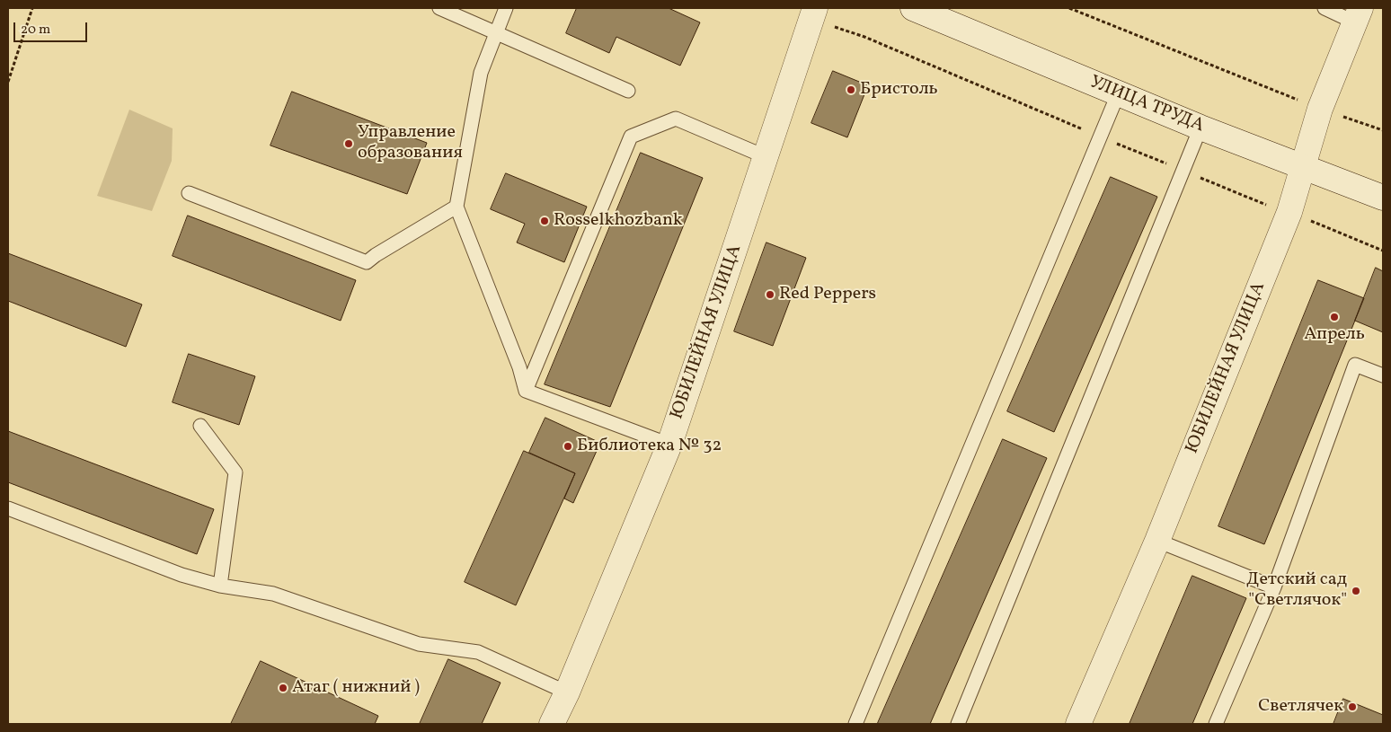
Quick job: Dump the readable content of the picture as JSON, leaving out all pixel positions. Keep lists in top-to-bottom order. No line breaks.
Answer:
{"streets":{"street":["УЛИЦА ТРУДА","ЮБИЛЕЙНАЯ УЛИЦА"]},"crossings":[["УЛИЦА ТРУДА","ЮБИЛЕЙНАЯ УЛИЦА"]],"places":["Бристоль","Управление образования","Rosselkhozbank","Red Peppers","Апрель","Библиотека № 32","Детский сад \"Светлячок\"","Атаг ( нижний )","Светлячек"],"scale_bar":"20 m"}
